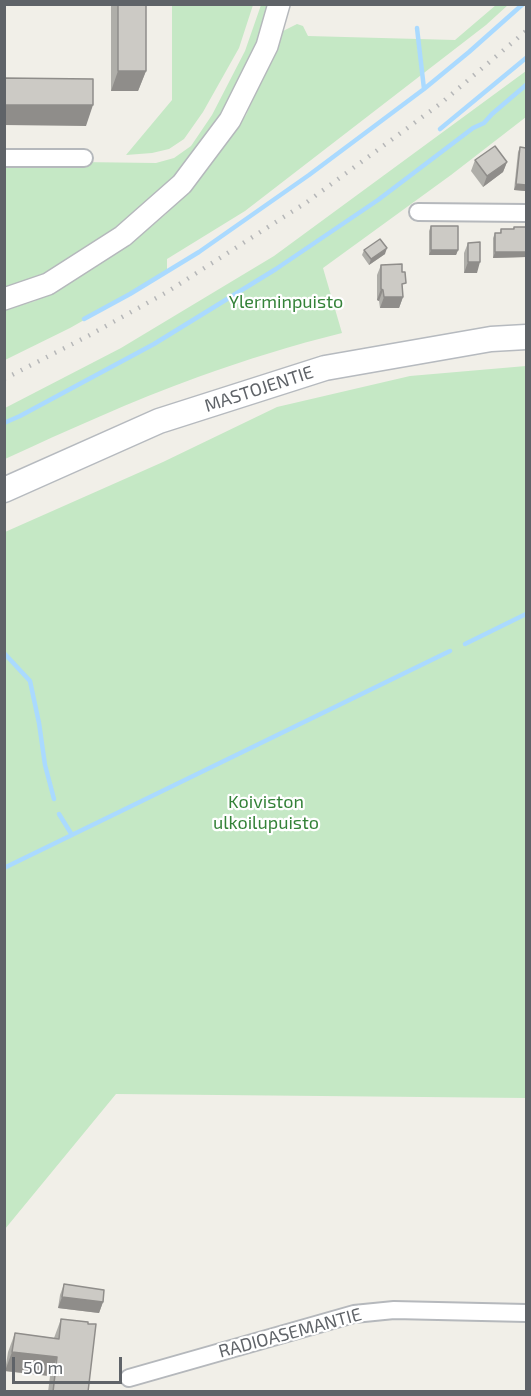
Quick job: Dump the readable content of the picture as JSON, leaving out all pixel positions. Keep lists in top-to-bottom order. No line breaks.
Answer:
{"streets":{"main road":["MASTOJENTIE"],"street":["RADIOASEMANTIE"]},"parks":["Ylerminpuisto","Koiviston ulkoilupuisto"],"scale_bar":"50 m"}
